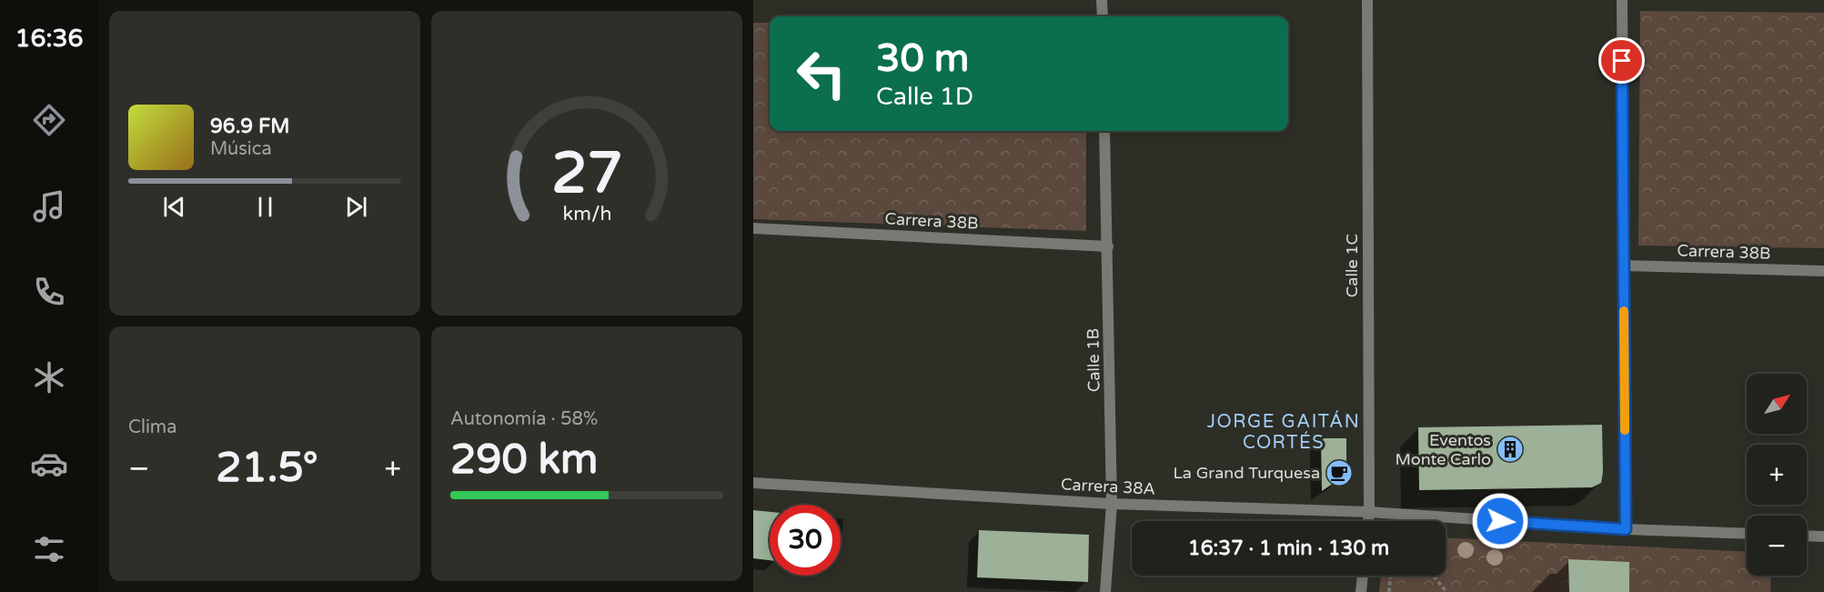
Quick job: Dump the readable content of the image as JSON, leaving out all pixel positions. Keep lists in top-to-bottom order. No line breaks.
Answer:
{"streets":{"street":["Carrera 38B","Calle 1C","Calle 1B","Carrera 38A"]},"crossings":[["Carrera 38B","Calle 1B"],["Calle 1C","Carrera 38A"],["Calle 1B","Carrera 38A"]],"districts":["JORGE GAITÁN CORTÉS"],"places":{"building":["Eventos Monte Carlo"],"cafe":["La Grand Turquesa"]},"north":"top right","page":{"tabs":"16:36","turn":["30 m","Calle 1D"],"song":["96.9 FM","Música"],"tile":["Clima",["Autonomía · 58%","290 km"]],"map_buttons":["+","−"],"heat":["−","21.5°","+"],"limit":"30","trip":"16:37 · 1 min · 130 m","gauge":["27","km/h"]}}
